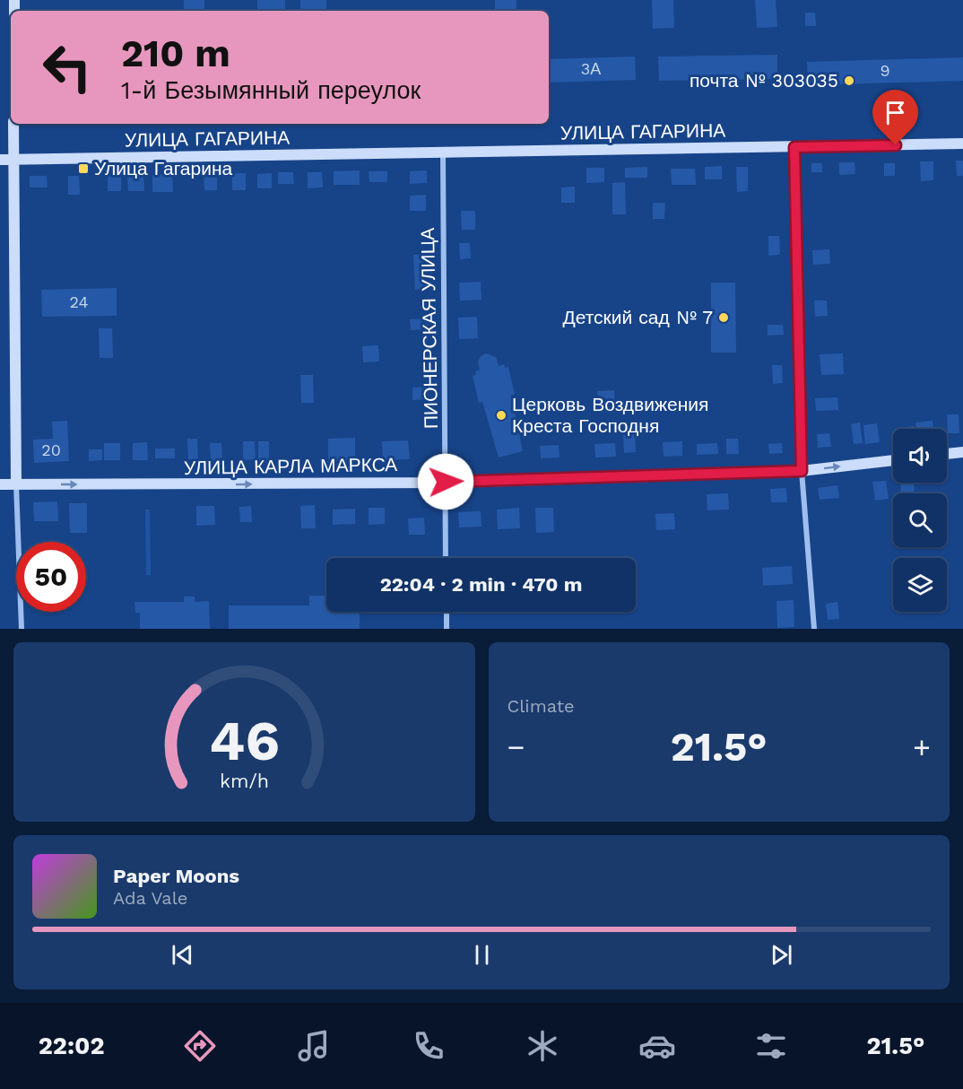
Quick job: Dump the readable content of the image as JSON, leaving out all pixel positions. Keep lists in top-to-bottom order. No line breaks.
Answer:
{"streets":{"main road":["УЛИЦА ГАГАРИНА","УЛИЦА КАРЛА МАРКСА"],"street":["ПИОНЕРСКАЯ УЛИЦА"]},"crossings":[["УЛИЦА ГАГАРИНА","ПИОНЕРСКАЯ УЛИЦА"],["ПИОНЕРСКАЯ УЛИЦА","УЛИЦА КАРЛА МАРКСА"]],"one_way":["УЛИЦА КАРЛА МАРКСА"],"places":{"other":["почта № 303035","Детский сад № 7","Церковь Воздвижения Креста Господня"],"transit":["Улица Гагарина"]},"house_numbers":["3А","9","24","20"],"page":{"turn":["210 m","1-й Безымянный переулок"],"limit":"50","trip":"22:04 · 2 min · 470 m","tile":"Climate","heat":["−","21.5°","+"],"song":["Paper Moons","Ada Vale"],"tabs":["22:02","21.5°"],"gauge":["46","km/h"]}}
